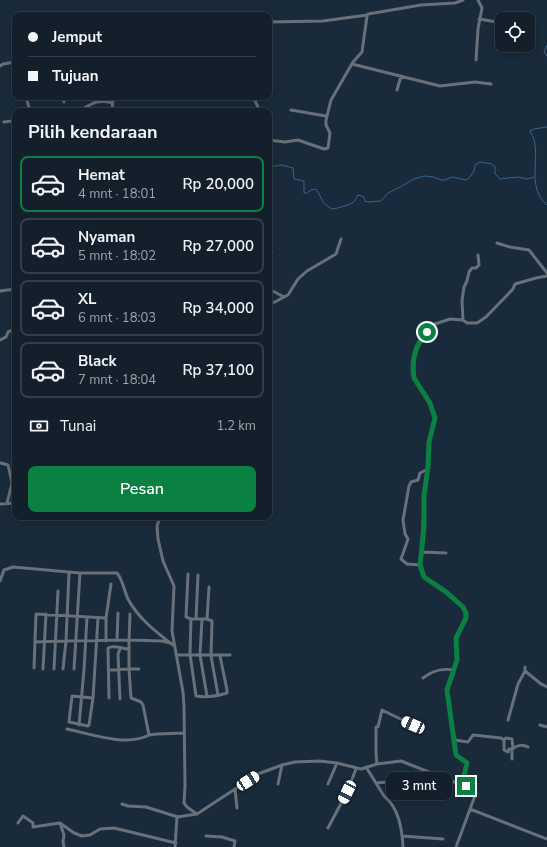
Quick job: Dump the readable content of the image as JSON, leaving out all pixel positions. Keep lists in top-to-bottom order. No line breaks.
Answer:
{"page":{"banner":["Jemput","Tujuan"],"heading":"Pilih kendaraan","list":[{"name":"Hemat","note":"4 mnt · 18:01","value":"Rp 20,000"},{"name":"Nyaman","note":"5 mnt · 18:02","value":"Rp 27,000"},{"name":"XL","note":"6 mnt · 18:03","value":"Rp 34,000"},{"name":"Black","note":"7 mnt · 18:04","value":"Rp 37,100"}],"pay":["Tunai","1.2 km"],"buttons":"Pesan","bubble":"3 mnt"}}
